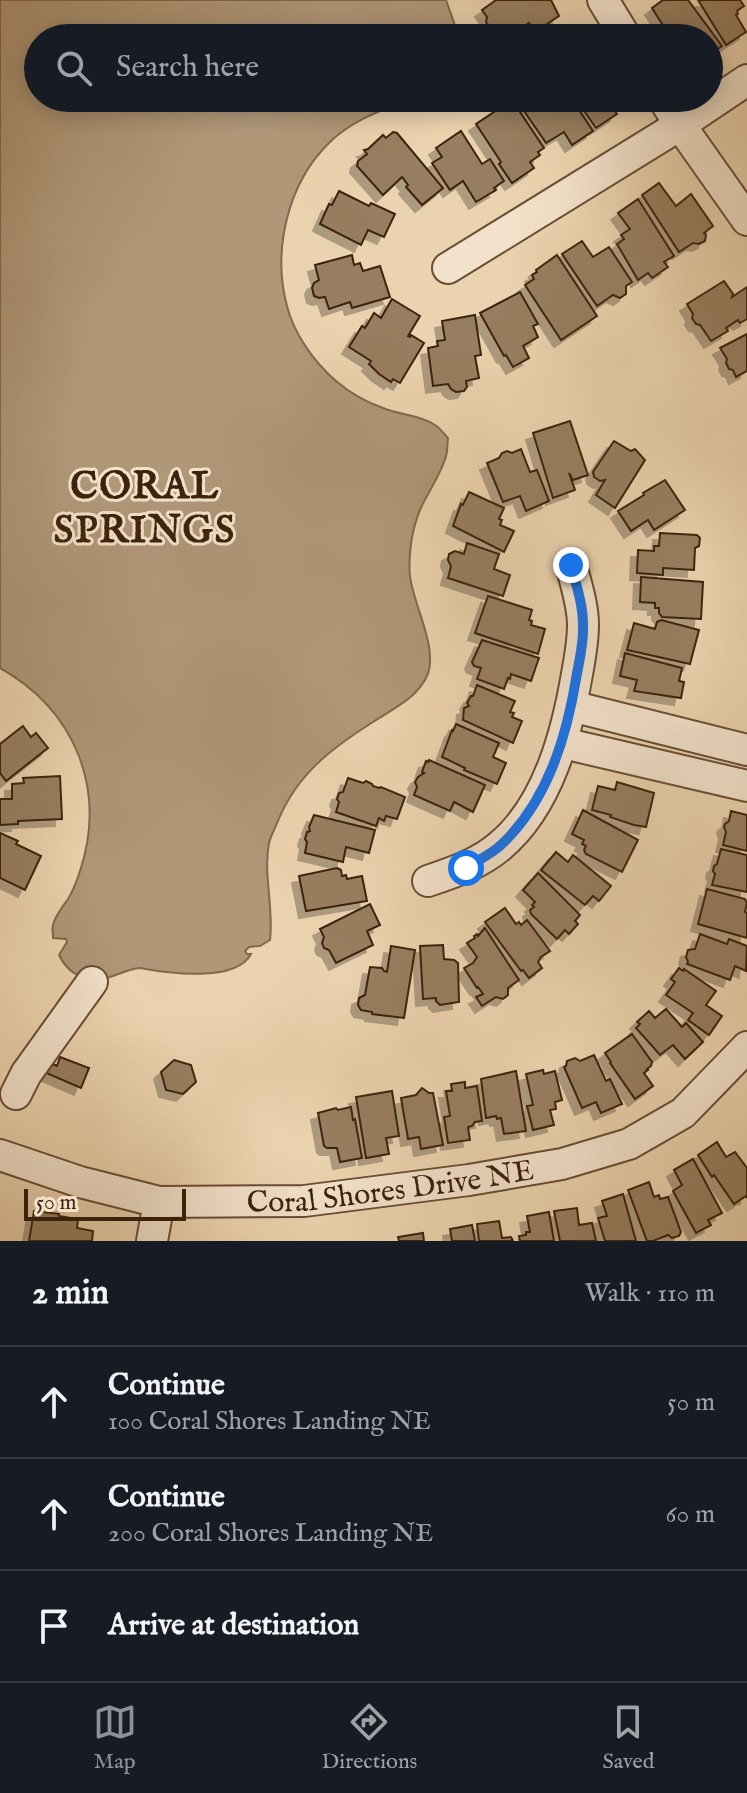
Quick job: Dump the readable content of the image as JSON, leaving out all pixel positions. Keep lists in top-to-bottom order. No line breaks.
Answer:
{"streets":{"street":["Coral Shores Drive NE"]},"districts":["CORAL SPRINGS"],"scale_bar":"50 m","page":{"search":"Search here","scale":"50 m","heading":["2 min","Walk · 110 m"],"list":[["Continue","100 Coral Shores Landing NE","50 m"],["Continue","200 Coral Shores Landing NE","60 m"],"Arrive at destination"],"nav":["Map","Directions","Saved"]}}
